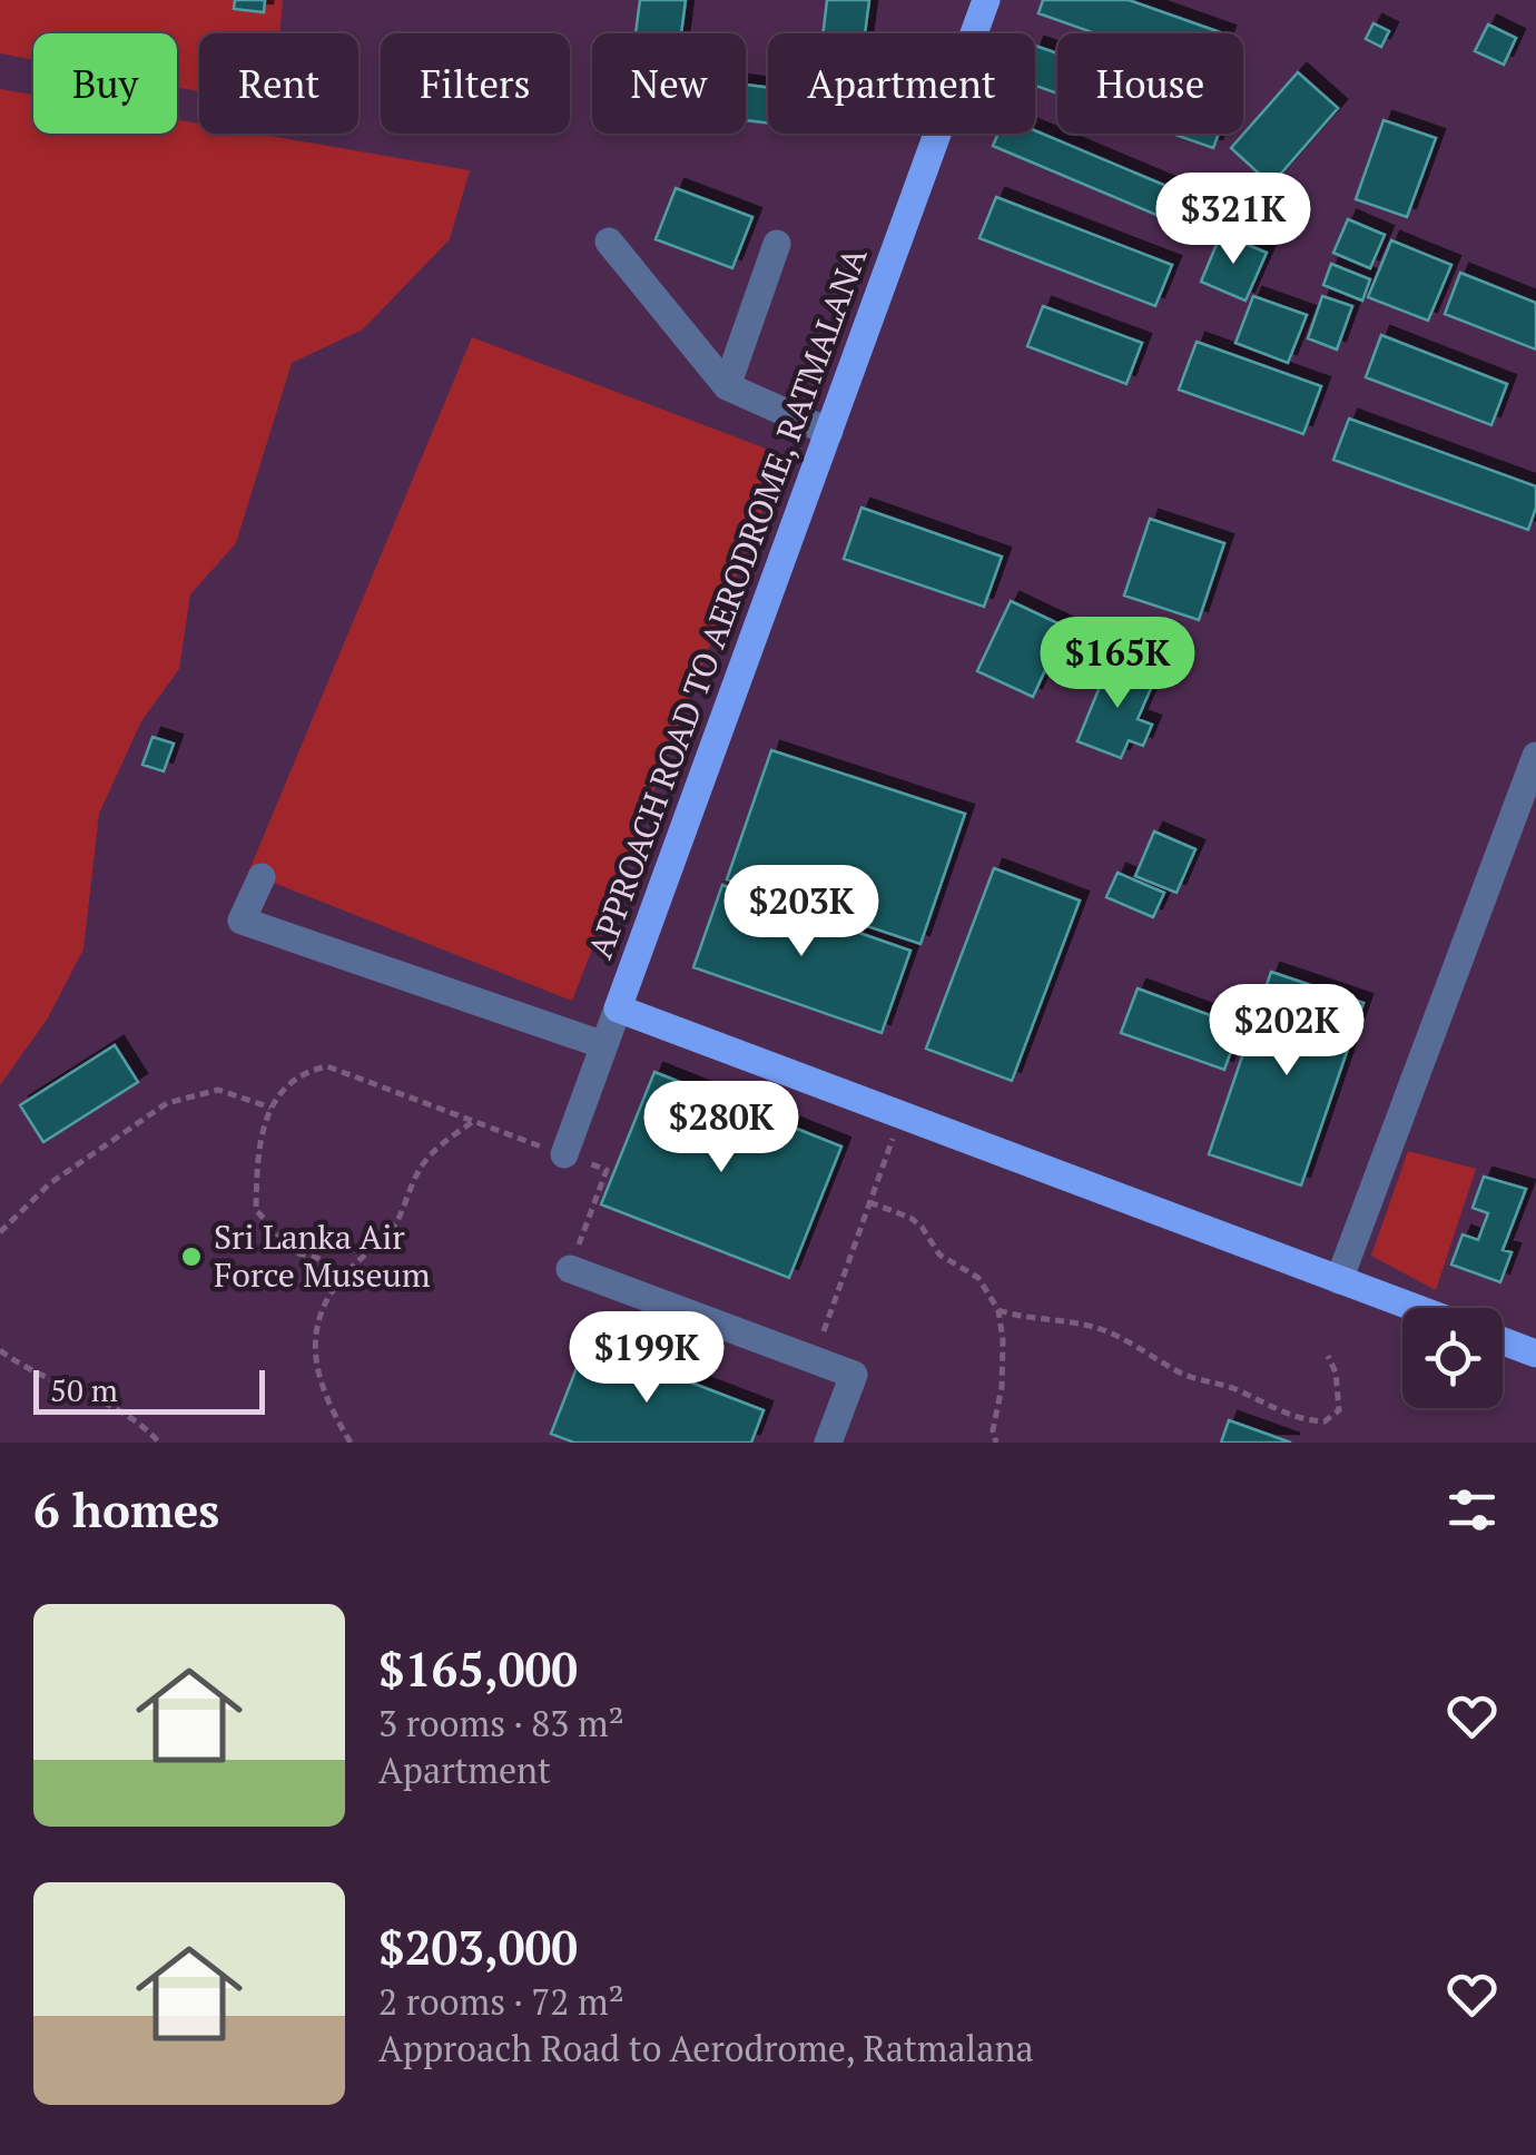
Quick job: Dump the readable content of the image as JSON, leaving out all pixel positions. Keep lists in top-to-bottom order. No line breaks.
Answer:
{"streets":{"main road":["APPROACH ROAD TO AERODROME, RATMALANA"]},"places":["Sri Lanka Air Force Museum"],"scale_bar":"50 m","page":{"chip":["Buy","Rent","Filters","New","Apartment","House"],"price":["$321K","$165K","$203K","$202K","$280K","$199K"],"scale":"50 m","heading":"6 homes","list":[{"name":"$165,000","note":"3 rooms · 83 m² · Apartment"},{"name":"$203,000","note":"2 rooms · 72 m² · Approach Road to Aerodrome, Ratmalana"}]}}
